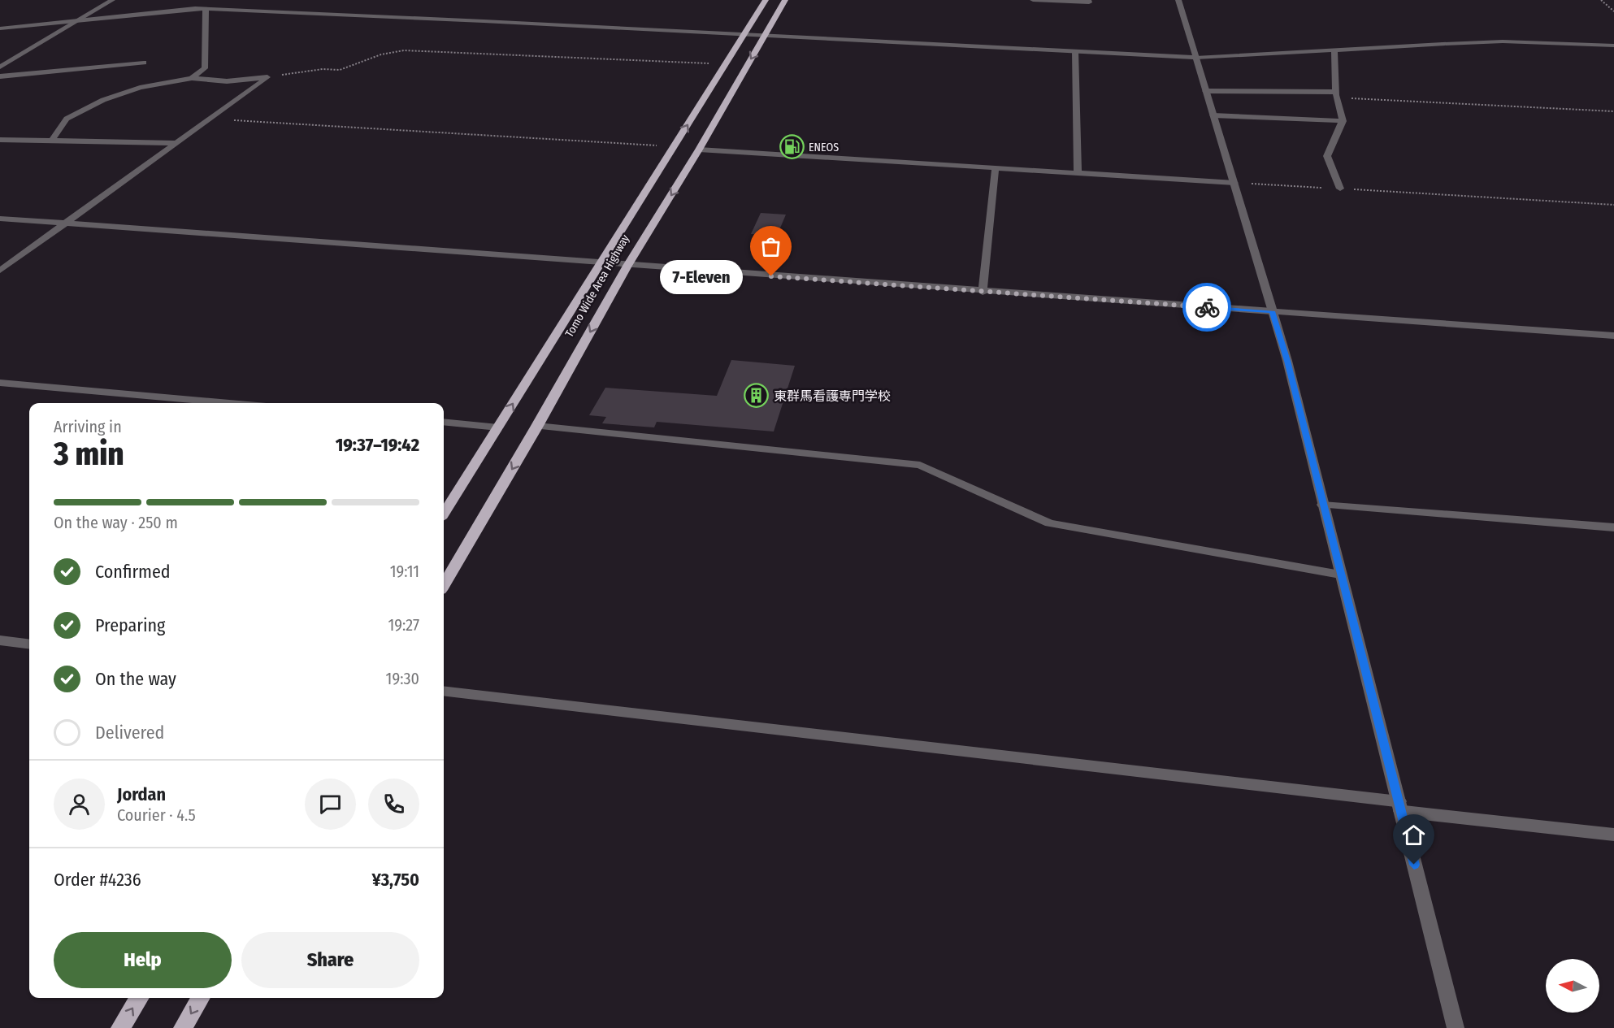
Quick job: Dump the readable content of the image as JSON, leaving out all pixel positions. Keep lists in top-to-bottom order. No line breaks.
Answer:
{"streets":{"highway":["Tomo Wide Area Highway"]},"places":{"fuel station":["ENEOS"],"other":["7-Eleven"],"building":["東群馬看護専門学校"]},"north":"left","page":{"bubble":"7-Eleven","heading":["3 min","Arriving in","19:37–19:42"],"panel":["Jordan","Courier · 4.5","Order #4236","¥3,750"],"bar":"On the way · 250 m","list":[["Confirmed","19:11"],["Preparing","19:27"],["On the way","19:30"],"Delivered"],"buttons":["Help","Share"]}}
